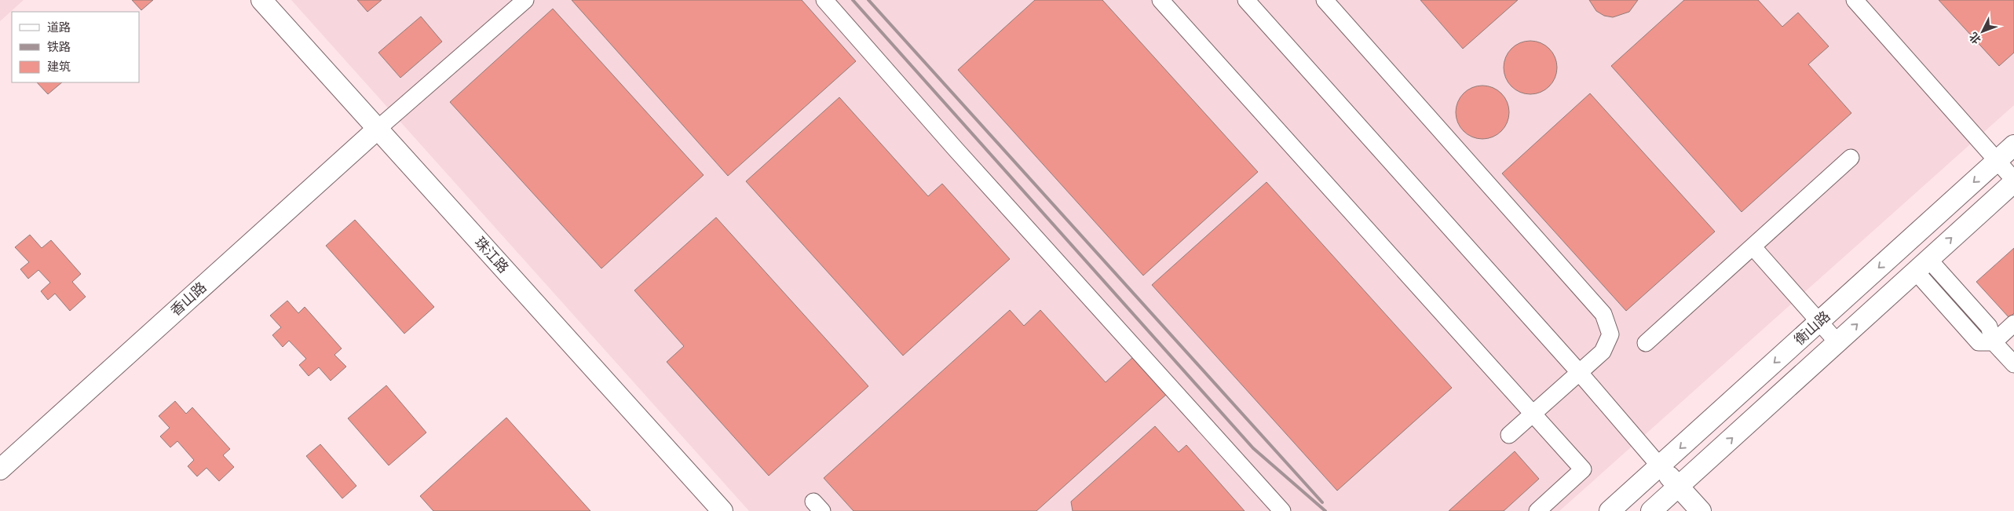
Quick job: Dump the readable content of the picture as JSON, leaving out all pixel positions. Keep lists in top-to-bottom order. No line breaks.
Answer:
{"streets":{"street":["珠江路","香山路","衡山路"]},"crossings":[["珠江路","香山路"]],"legend":["道路","铁路","建筑"],"north":"bottom left"}
